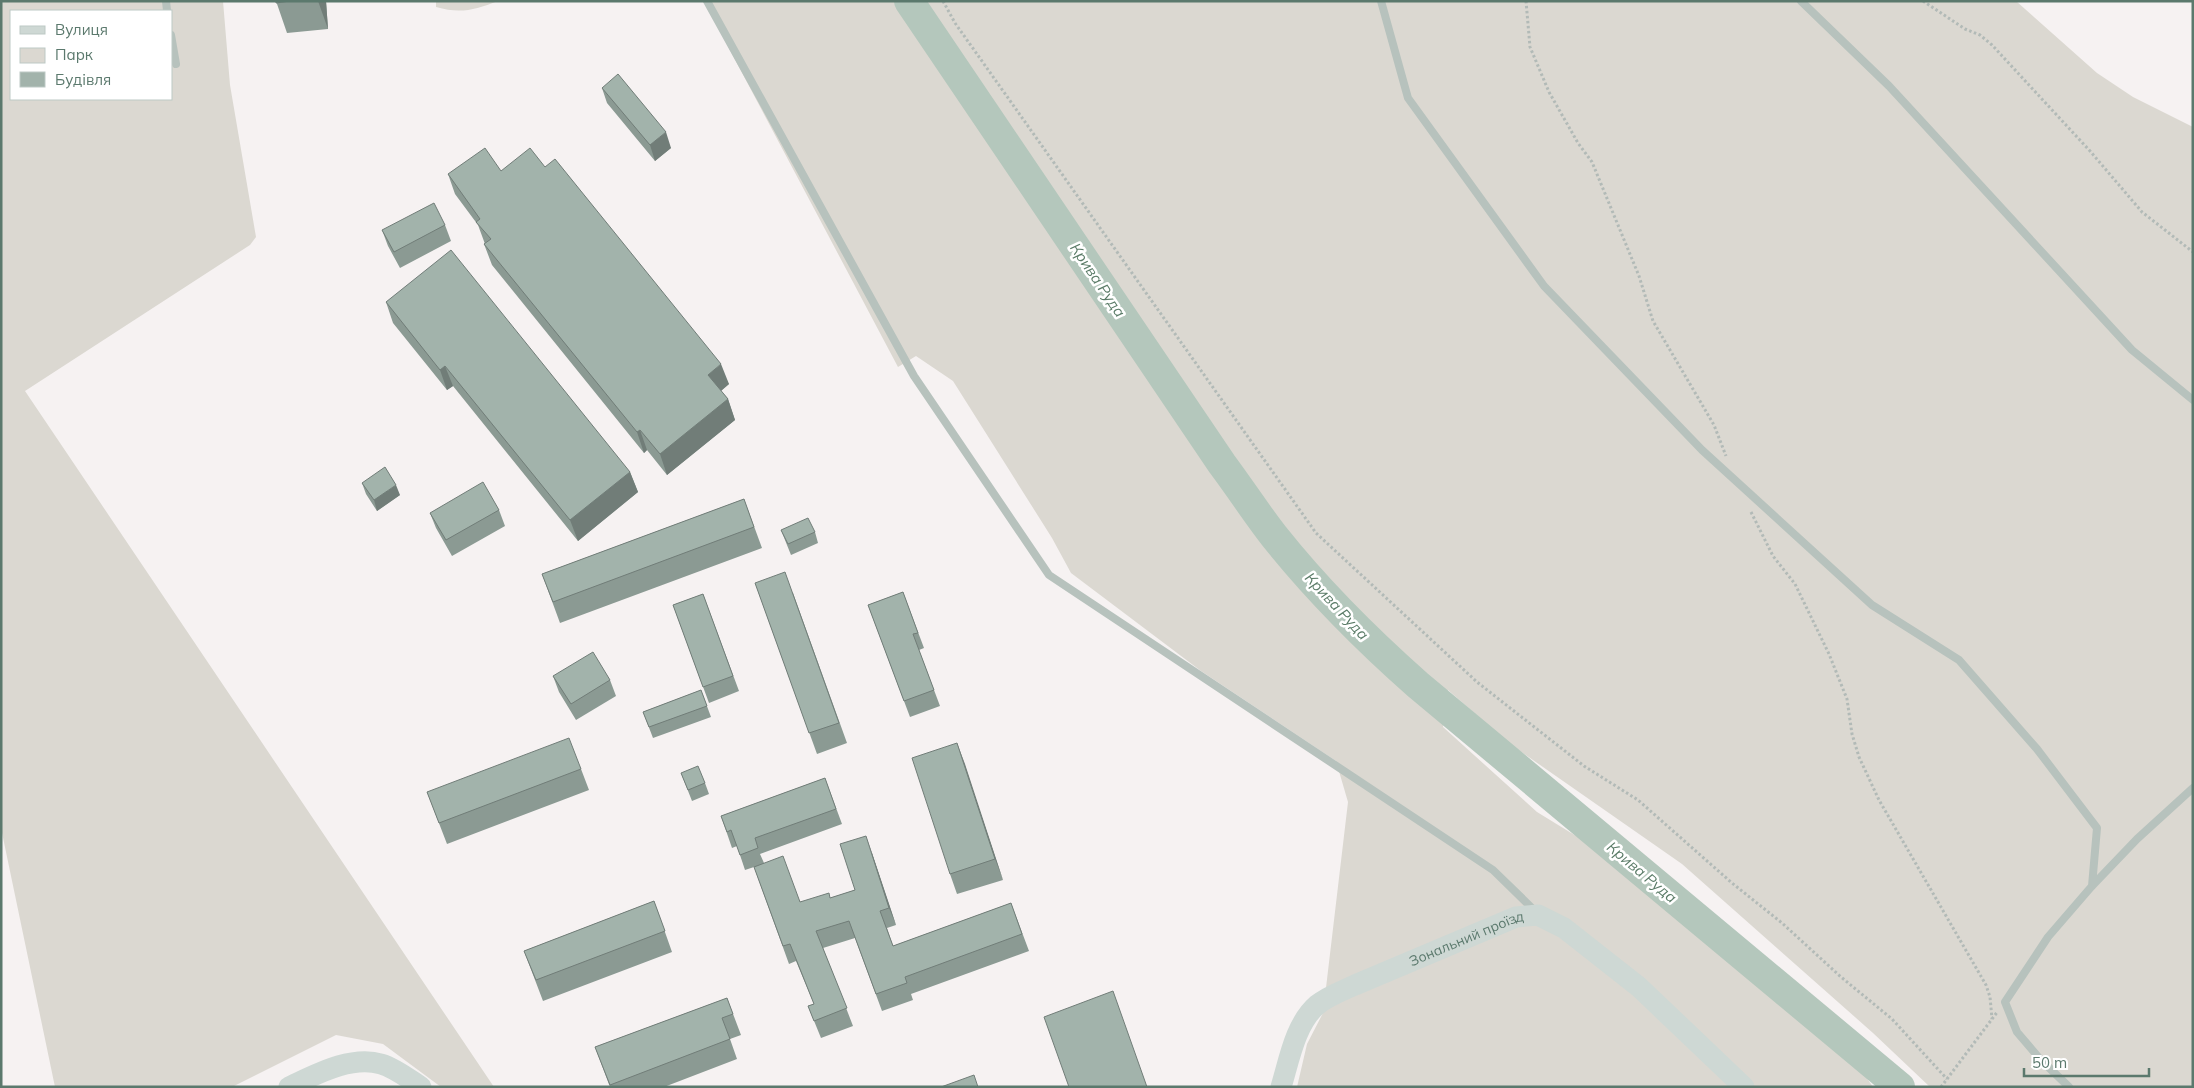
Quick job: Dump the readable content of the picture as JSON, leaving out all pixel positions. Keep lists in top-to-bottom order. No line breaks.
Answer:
{"streets":{"street":["Зональний проїзд"]},"water":["Крива Руда"],"legend":["Вулиця","Парк","Будівля"],"scale_bar":"50 m"}
